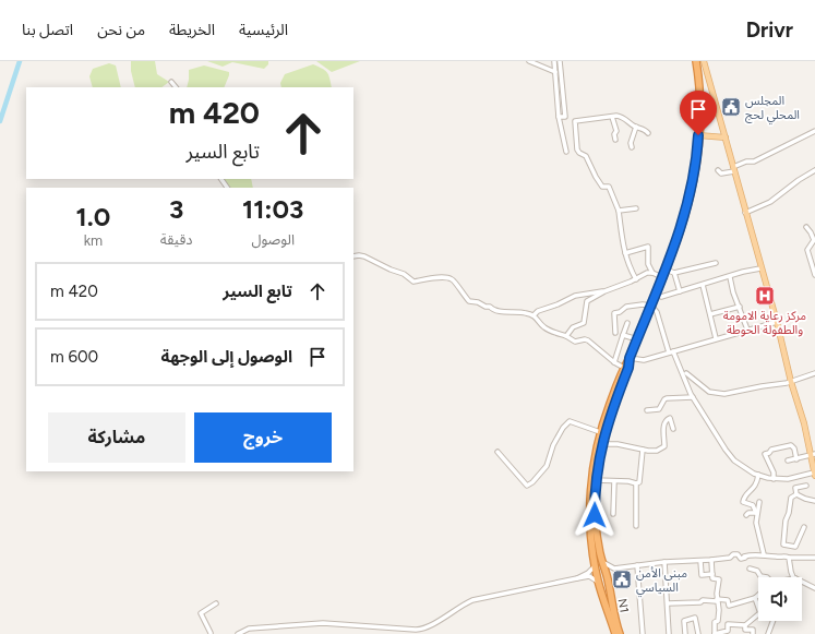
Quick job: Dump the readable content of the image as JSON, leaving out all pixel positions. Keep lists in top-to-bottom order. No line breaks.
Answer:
{"streets":{"highway":["N1"]},"places":{"public building":["المجلس المحلي لحج","مبنى الأمن السياسي"],"hospital":["مركز رعاية الامومة والطفولة الحوطة"]},"page":{"header":"Drivr","nav":["الرئيسية","الخريطة","من نحن","اتصل بنا"],"turn":["420 m","تابع السير"],"eta":["11:03","الوصول","3","دقيقة","1.0","km"],"list":[{"name":"تابع السير","value":"420 m"},{"name":"الوصول إلى الوجهة","value":"600 m"}],"buttons":["خروج","مشاركة"]}}
